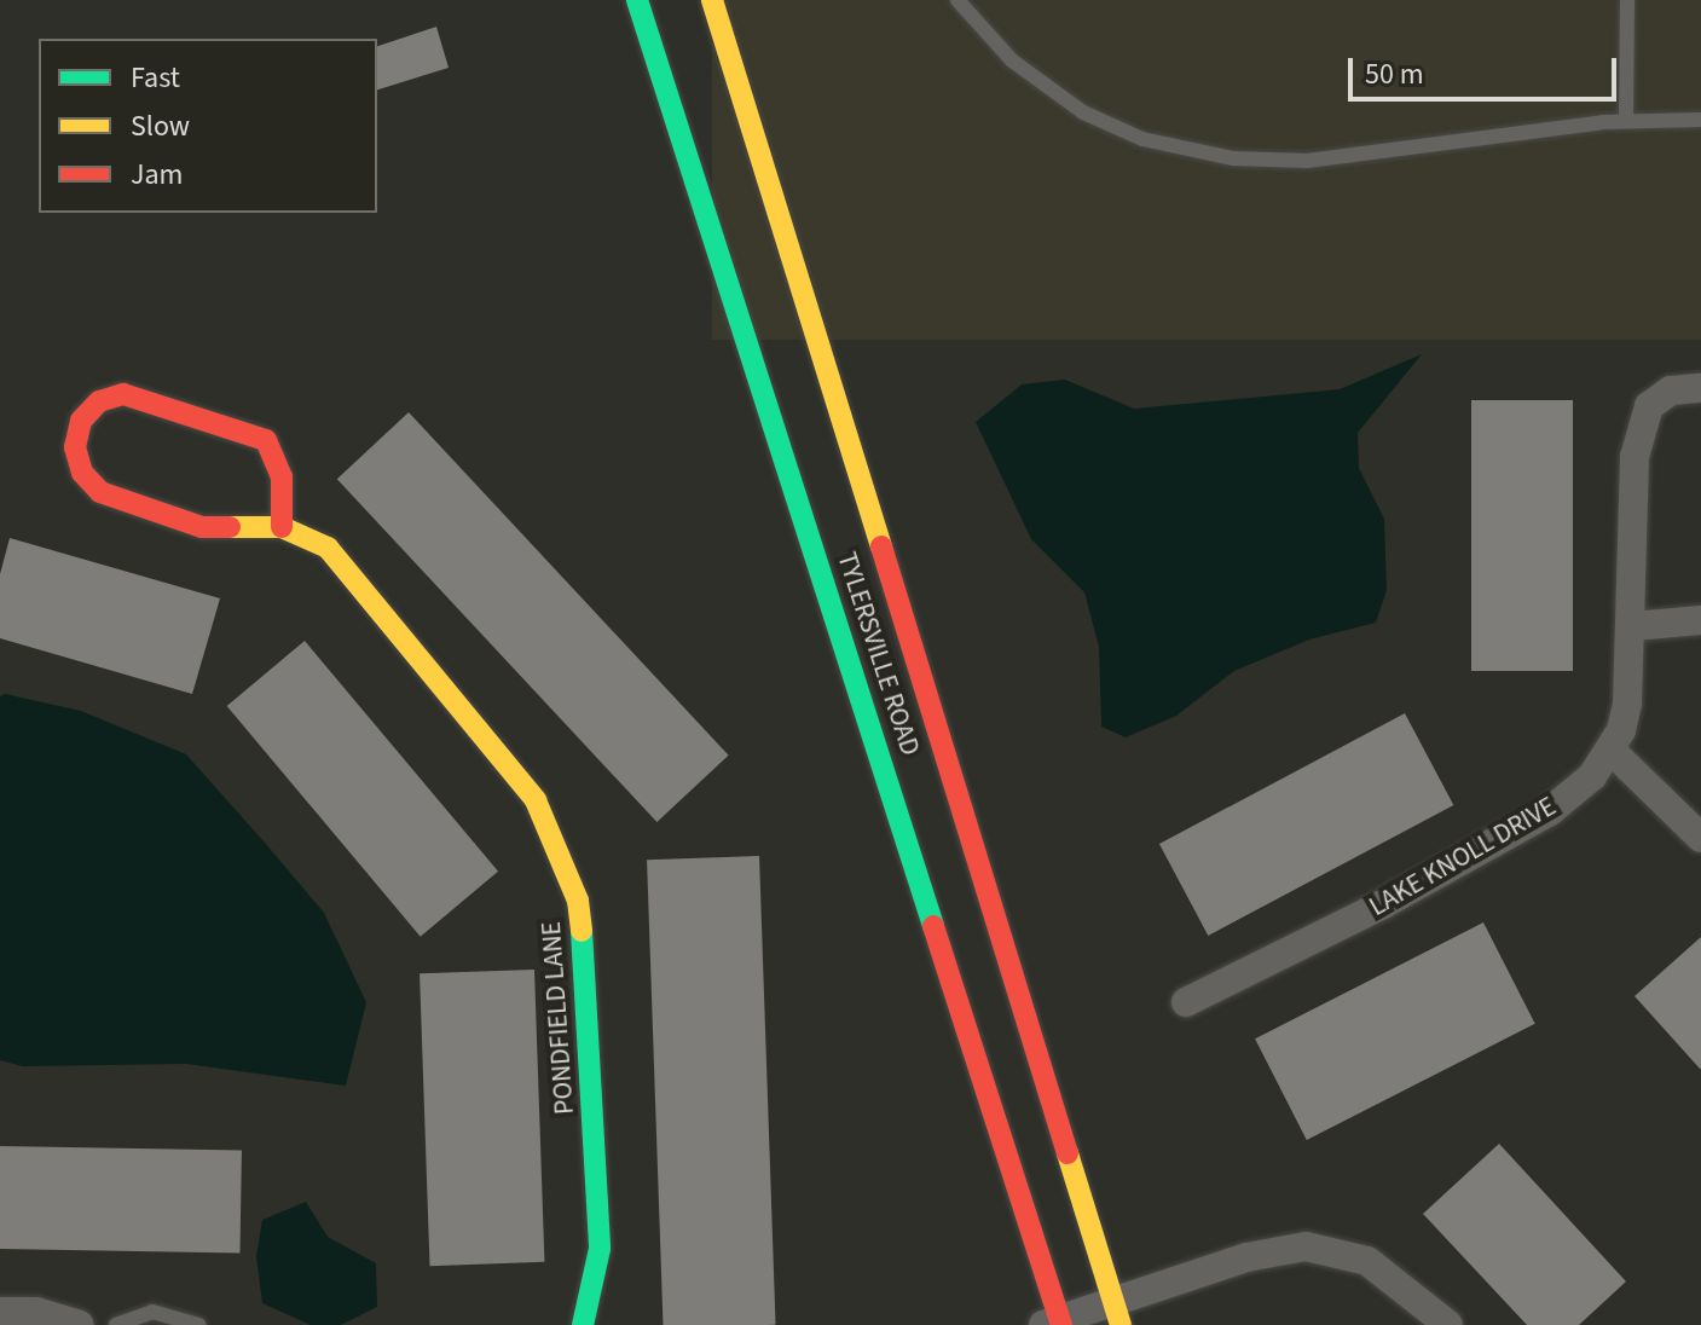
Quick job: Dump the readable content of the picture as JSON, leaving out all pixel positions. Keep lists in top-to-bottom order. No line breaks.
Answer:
{"streets":{"main road":["TYLERSVILLE ROAD","PONDFIELD LANE"],"street":["LAKE KNOLL DRIVE"]},"legend":["Fast","Slow","Jam"],"scale_bar":"50 m"}
